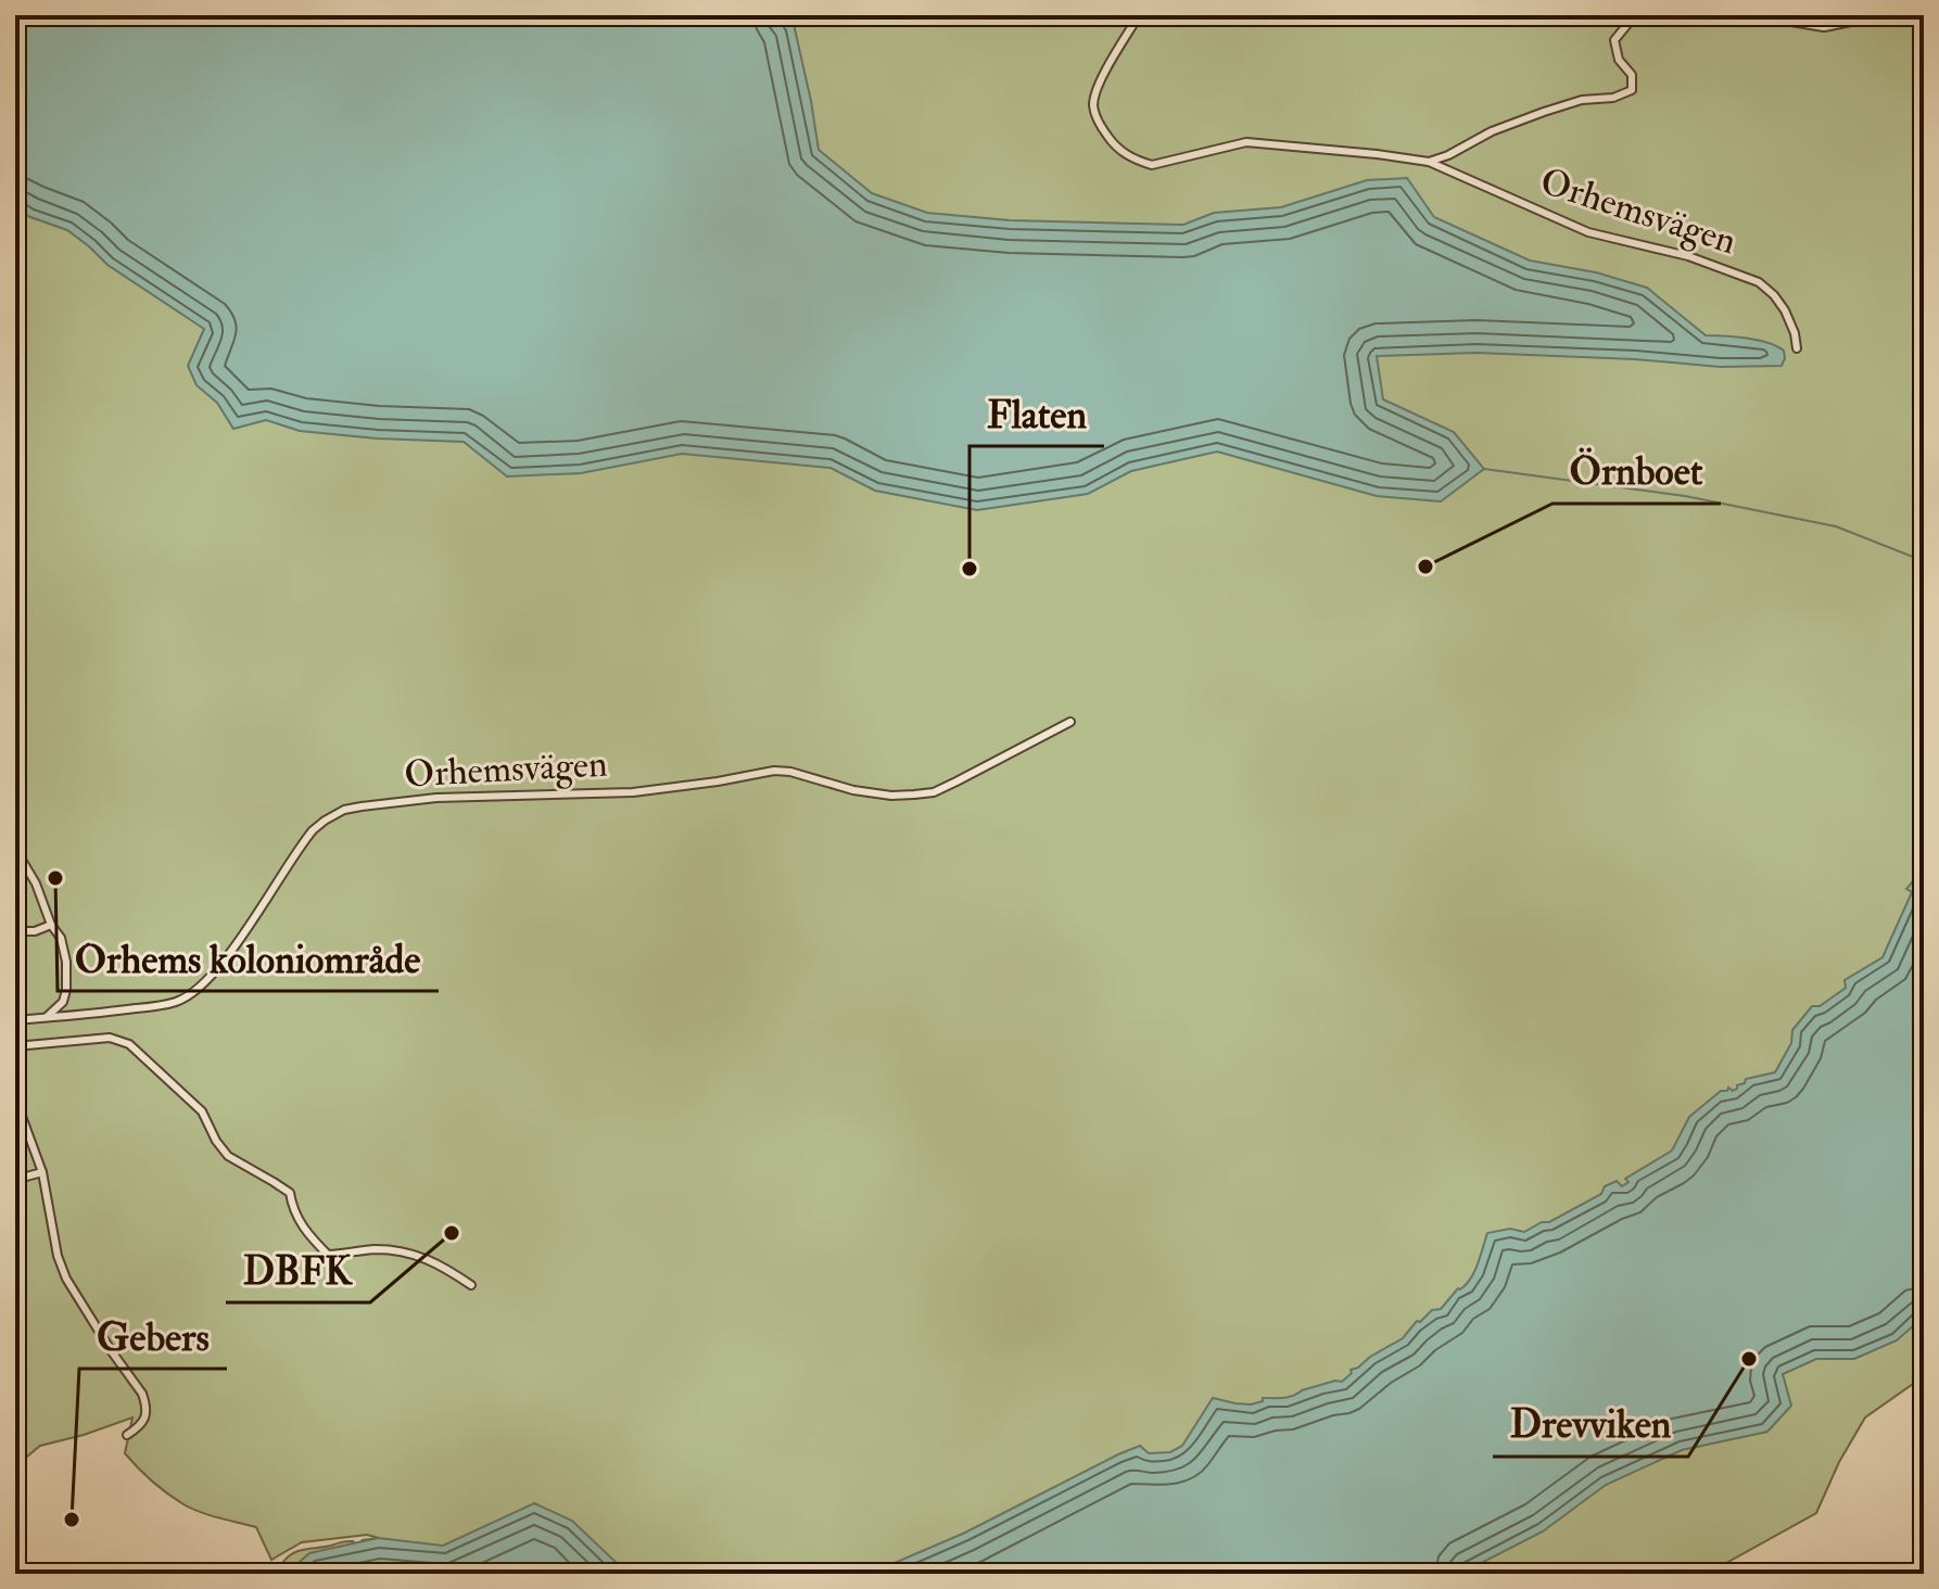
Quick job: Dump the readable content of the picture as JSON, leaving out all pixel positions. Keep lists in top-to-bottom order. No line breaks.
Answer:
{"streets":{"street":["Orhemsvägen"]},"places":["Örnboet","Flaten","Orhems koloniområde","DBFK","Drevviken","Gebers"]}
